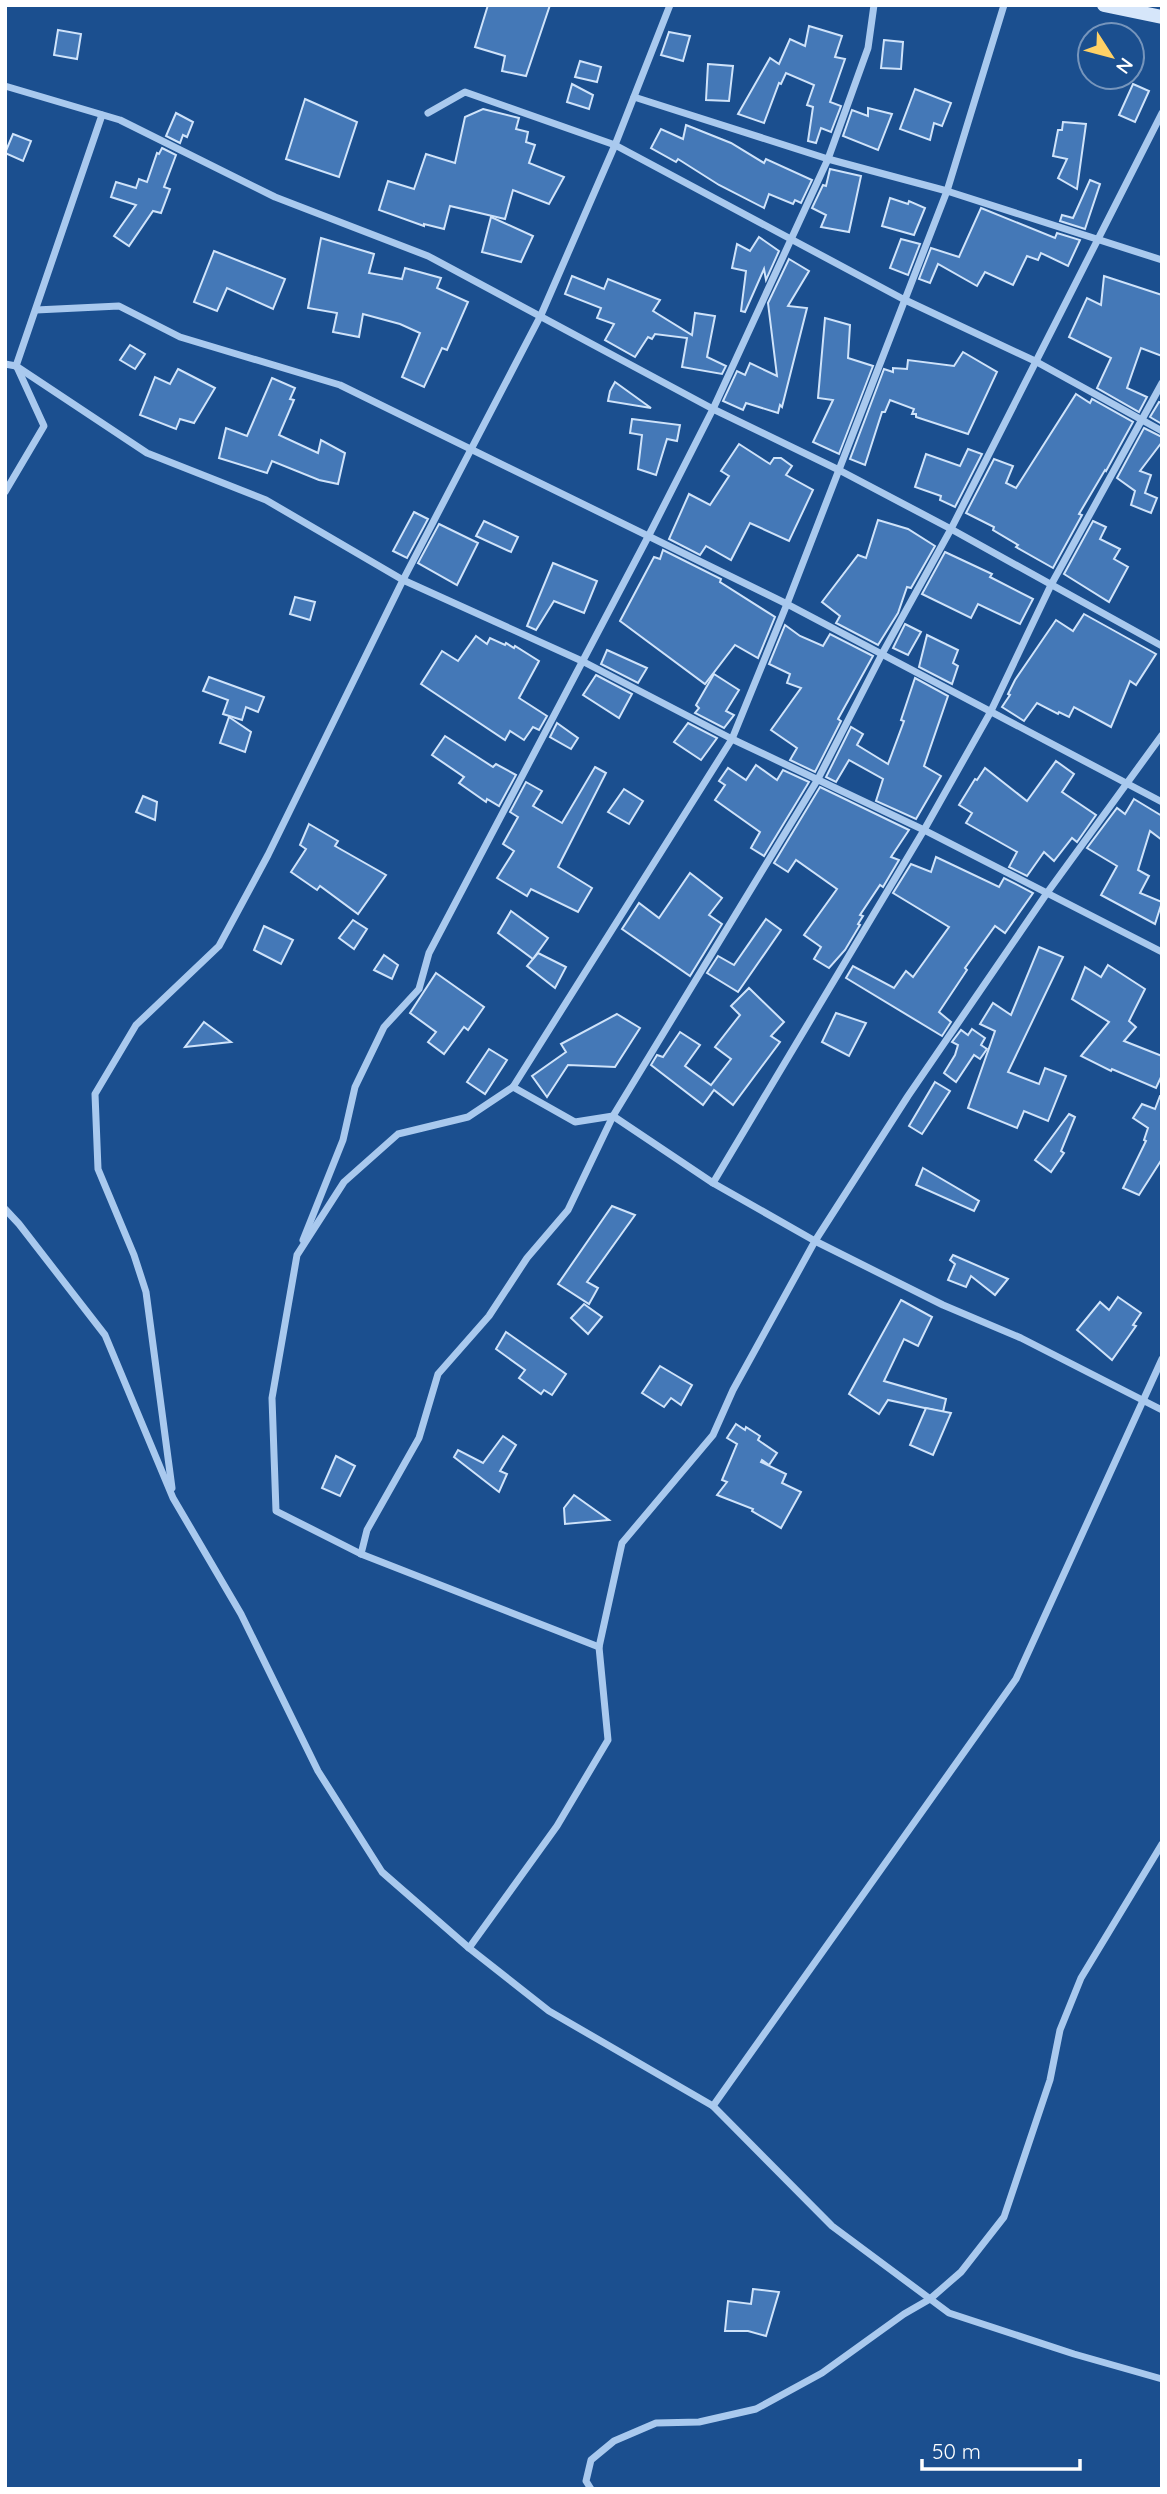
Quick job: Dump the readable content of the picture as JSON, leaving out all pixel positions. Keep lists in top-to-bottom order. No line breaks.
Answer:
{"scale_bar":"50 m","north":"bottom right"}
